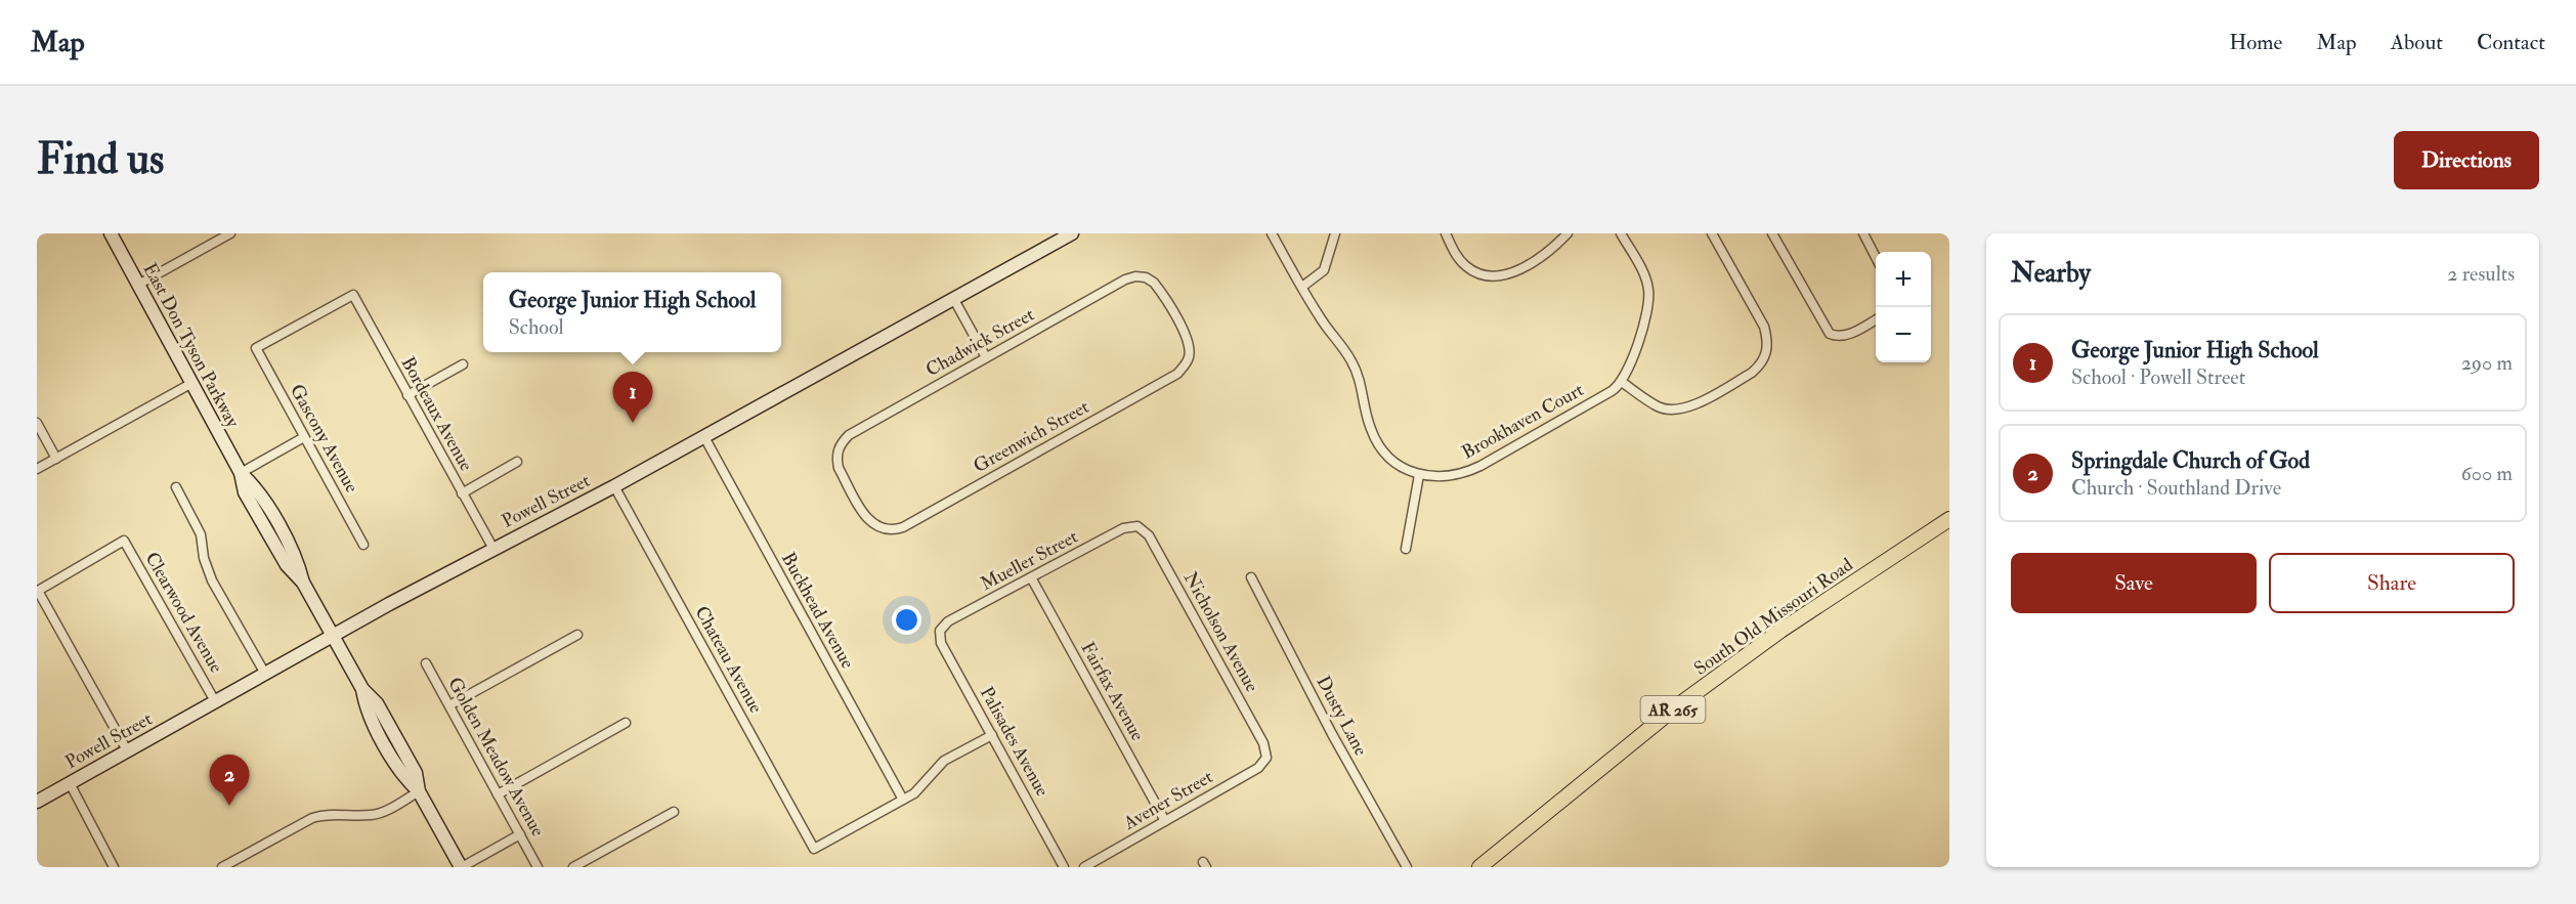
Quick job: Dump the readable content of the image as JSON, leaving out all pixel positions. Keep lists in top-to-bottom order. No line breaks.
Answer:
{"streets":{"main road":["South Old Missouri Road","AR 265"],"street":["Chadwick Street","East Don Tyson Parkway","Bordeaux Avenue","Brookhaven Court","Greenwich Street","Gascony Avenue","Powell Street","Mueller Street","Buckhead Avenue","Clearwood Avenue","Nicholson Avenue","Chateau Avenue","Fairfax Avenue","Dusty Lane","Palisades Avenue","Golden Meadow Avenue","Avener Street"]},"crossings":[["Chadwick Street","Greenwich Street"],["East Don Tyson Parkway","Powell Street"],["Bordeaux Avenue","Gascony Avenue"],["Bordeaux Avenue","Powell Street"],["Powell Street","Buckhead Avenue"],["Powell Street","Clearwood Avenue"],["Powell Street","Chateau Avenue"],["Mueller Street","Nicholson Avenue"],["Mueller Street","Fairfax Avenue"],["Mueller Street","Palisades Avenue"],["Buckhead Avenue","Chateau Avenue"],["Nicholson Avenue","Avener Street"],["Fairfax Avenue","Avener Street"]],"page":{"header":"Map","nav":["Home","Map","About","Contact"],"buttons":["Directions",["Save","Share"]],"title":"Find us","heading":["Nearby","2 results"],"map_buttons":["+","−"],"popup":["George Junior High School","School"],"list":[{"mark":"1","name":"George Junior High School","note":"School · Powell Street","value":"290 m"},{"mark":"2","name":"Springdale Church of God","note":"Church · Southland Drive","value":"600 m"}],"pins":["1","2"]}}
